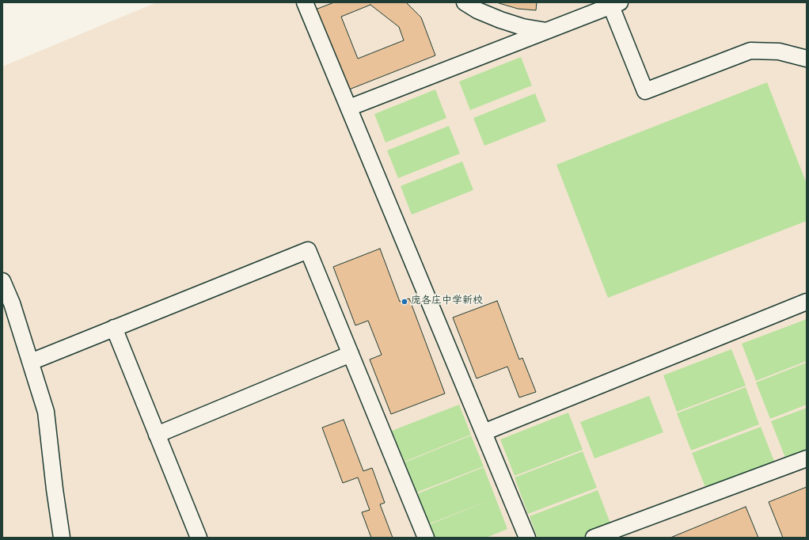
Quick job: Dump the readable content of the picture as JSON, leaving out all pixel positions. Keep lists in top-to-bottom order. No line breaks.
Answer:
{"places":["庞各庄中学新校"]}
